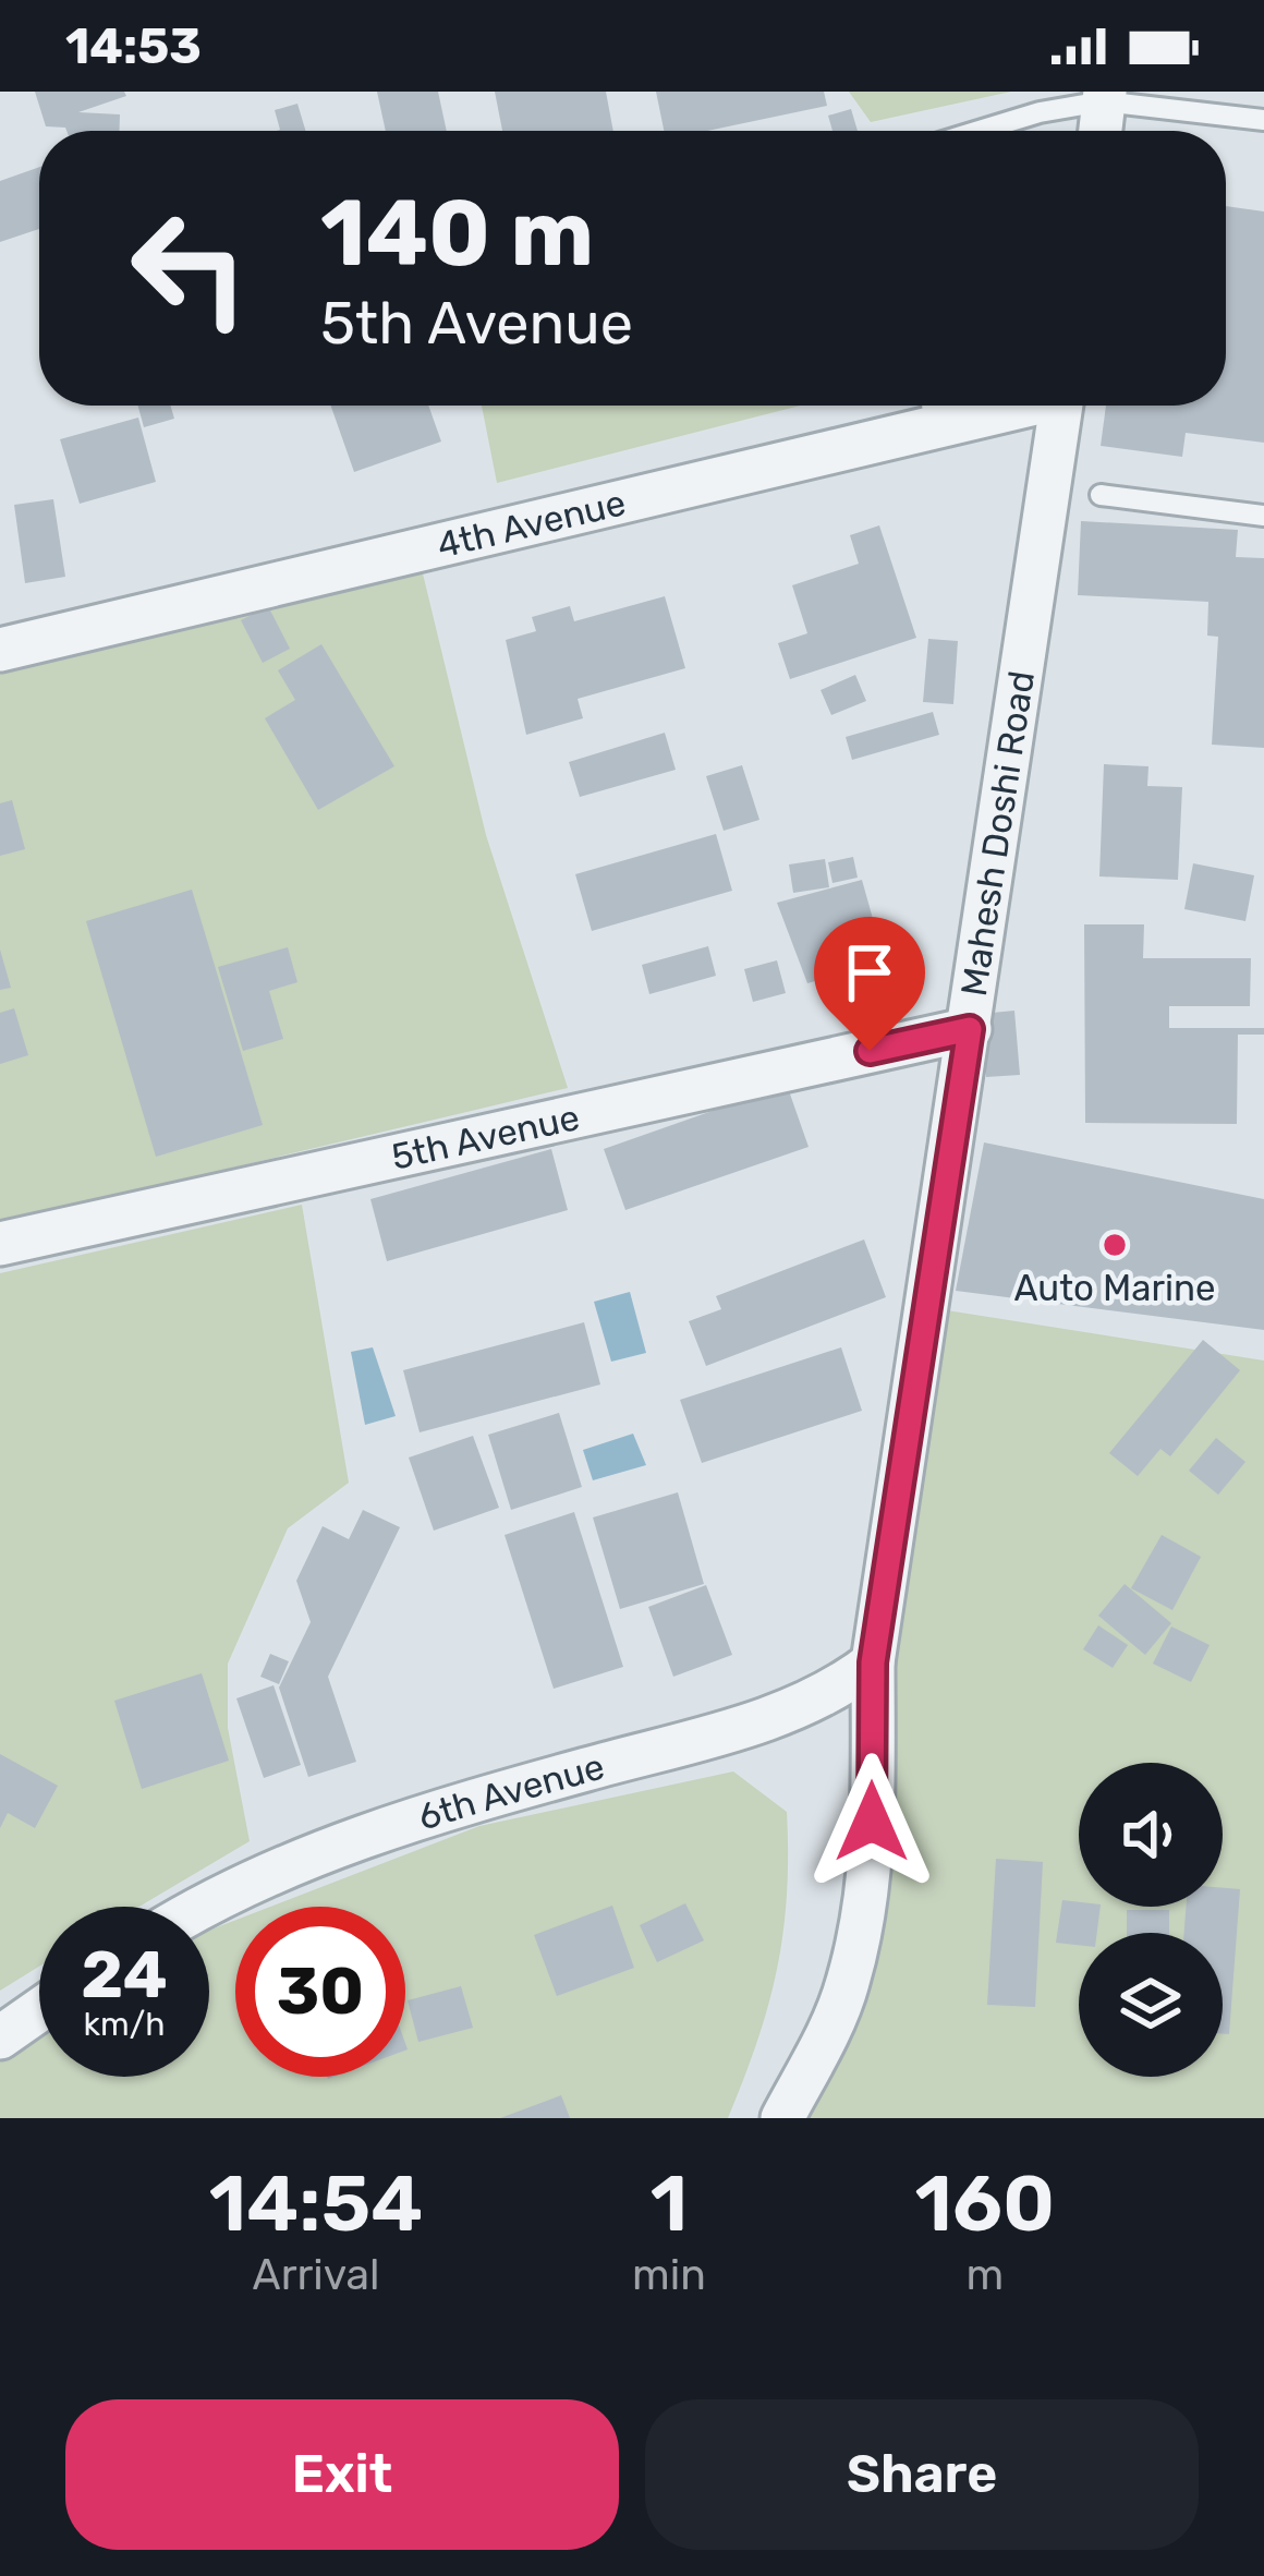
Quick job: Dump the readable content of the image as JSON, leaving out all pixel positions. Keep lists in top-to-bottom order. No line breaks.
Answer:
{"streets":{"street":["4th Avenue","Mahesh Doshi Road","5th Avenue","6th Avenue"]},"crossings":[["Mahesh Doshi Road","5th Avenue"],["Mahesh Doshi Road","6th Avenue"]],"places":["Auto Marine"],"page":{"status":"14:53","turn":["140 m","5th Avenue"],"speed":"24 km/h","limit":"30","eta":["14:54","Arrival","1","min","160","m"],"buttons":["Exit","Share"]}}
